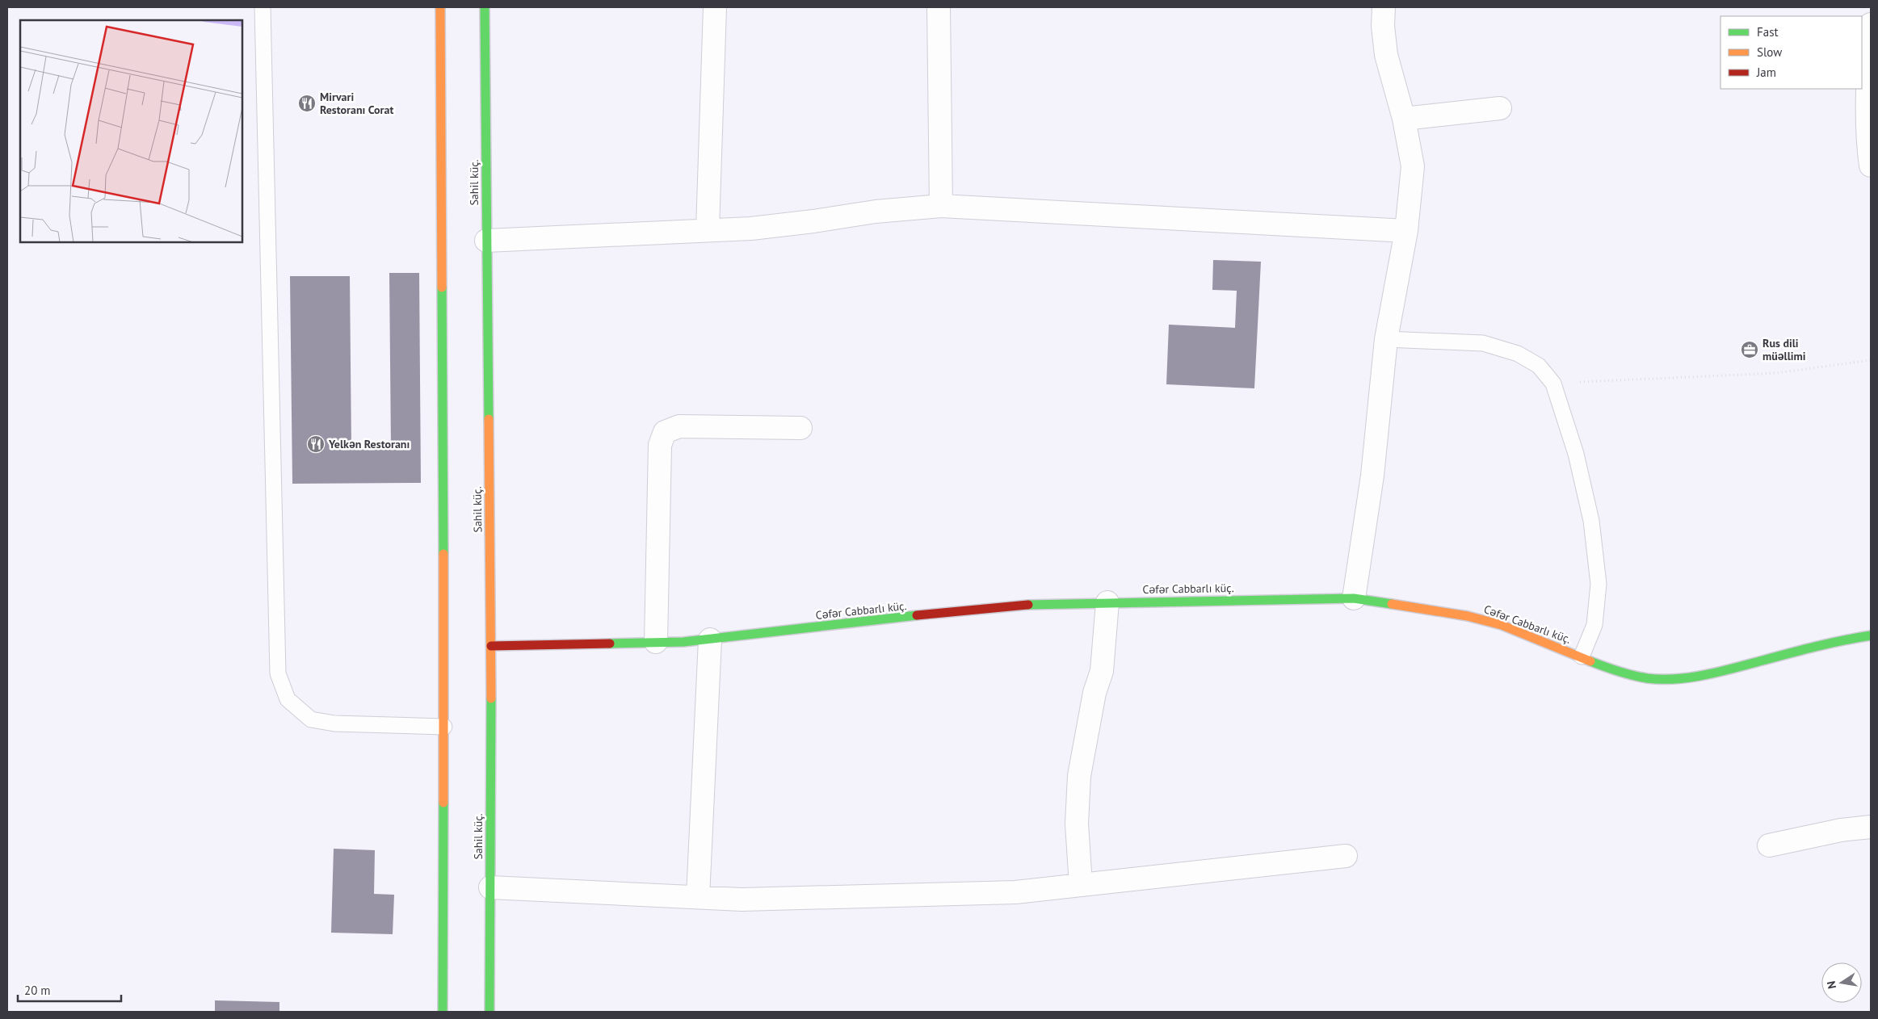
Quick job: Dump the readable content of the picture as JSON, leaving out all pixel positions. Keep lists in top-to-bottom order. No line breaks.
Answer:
{"streets":{"main road":["Sahil küç.","Cəfər Cabbarlı küç."]},"crossings":[["Sahil küç.","Cəfər Cabbarlı küç."]],"places":{"restaurant":["Mirvari Restoranı Corat","Yelkən Restoranı"],"office":["Rus dili müəllimi"]},"legend":["Fast","Slow","Jam"],"scale_bar":"20 m","north":"left"}
